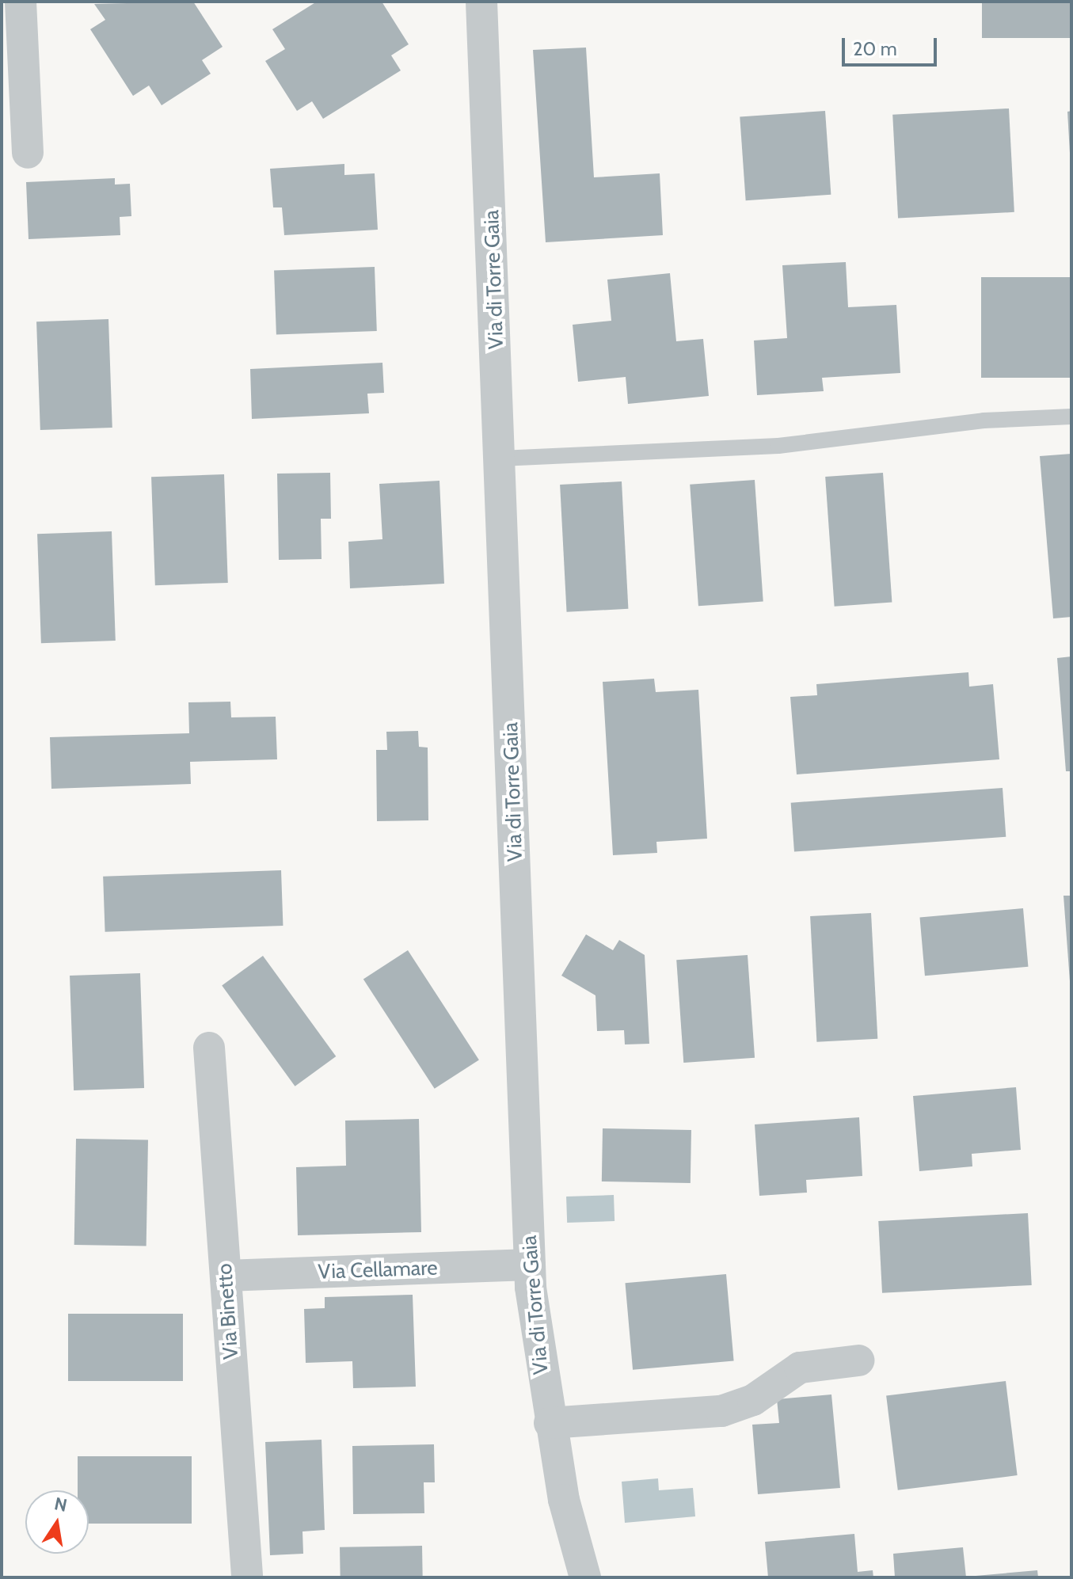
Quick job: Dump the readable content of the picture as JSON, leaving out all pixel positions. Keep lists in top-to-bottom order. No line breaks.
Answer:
{"streets":{"street":["Via di Torre Gaia","Via Cellamare","Via Binetto"]},"crossings":[["Via di Torre Gaia","Via Cellamare"],["Via Cellamare","Via Binetto"]],"scale_bar":"20 m","north":"top"}
